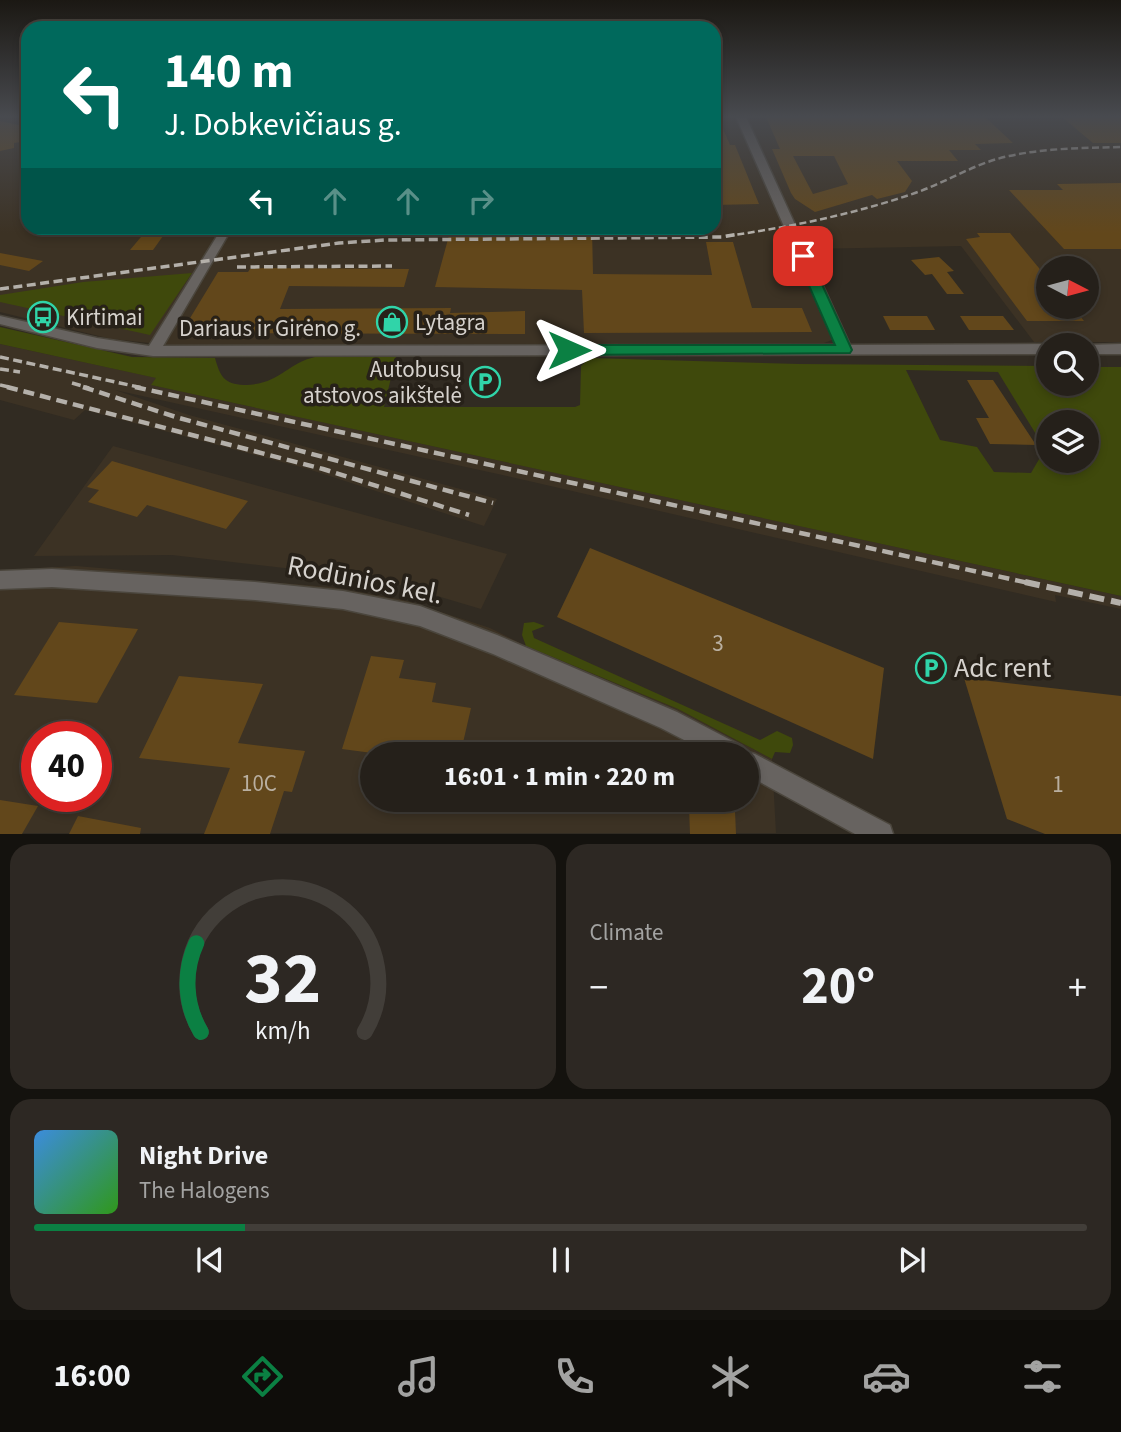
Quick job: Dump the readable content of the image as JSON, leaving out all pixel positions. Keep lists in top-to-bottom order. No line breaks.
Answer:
{"streets":{"street":["Dariaus ir Girėno g.","Rodūnios kel."]},"places":{"bus stop":["Kirtimai"],"shop":["Lytagra"],"parking":["Autobusų atstovos aikštelė","Adc rent"]},"house_numbers":["3","10C","1"],"north":"right","page":{"turn":["140 m","J. Dobkevičiaus g."],"limit":"40","trip":"16:01 · 1 min · 220 m","tile":"Climate","heat":["−","20°","+"],"song":["Night Drive","The Halogens"],"tabs":"16:00","gauge":["32","km/h"]}}
